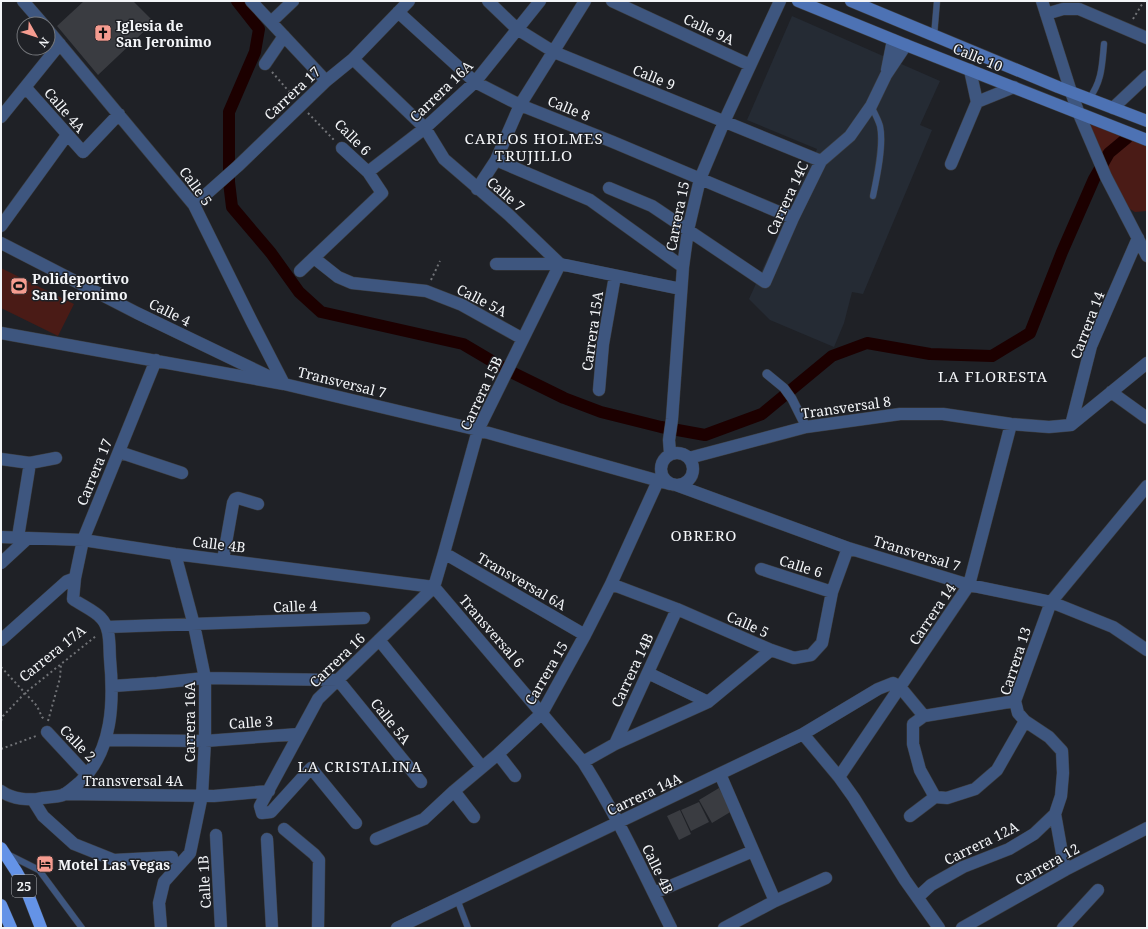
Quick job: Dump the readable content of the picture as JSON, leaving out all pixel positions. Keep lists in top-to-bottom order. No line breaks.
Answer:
{"streets":{"highway":["25"],"main road":["Calle 10"],"street":["Calle 9A","Calle 9","Carrera 16A","Carrera 17","Calle 8","Calle 4A","Calle 6","Calle 5","Calle 7","Carrera 14C","Carrera 15","Calle 5A","Calle 4","Carrera 14","Carrera 15A","Transversal 7","Carrera 15B","Transversal 8","Calle 4B","Transversal 6A","Transversal 6","Carrera 16","Carrera 13","Carrera 14B","Calle 3","Calle 2","Transversal 4A","Carrera 14A","Carrera 12A","Carrera 12","Calle 1B"],"path":["Carrera 17A"]},"crossings":[["Calle 9A","Carrera 15"],["Calle 10","Carrera 14C"],["Calle 9","Carrera 16A"],["Calle 9","Carrera 14C"],["Calle 9","Carrera 15"],["Carrera 16A","Calle 8"],["Carrera 16A","Calle 6"],["Carrera 16A","Calle 7"],["Carrera 16A","Calle 4"],["Carrera 16A","Calle 4B"],["Carrera 16A","Calle 3"],["Carrera 16A","Transversal 4A"],["Carrera 17","Calle 8"],["Carrera 17","Calle 6"],["Carrera 17","Calle 5"],["Carrera 17","Calle 7"],["Carrera 17","Calle 4"],["Carrera 17","Transversal 7"],["Carrera 17","Calle 4B"],["Carrera 17","Carrera 17A"],["Calle 8","Carrera 14C"],["Calle 8","Carrera 15"],["Calle 4A","Calle 5"],["Calle 6","Calle 5"],["Calle 6","Calle 5A"],["Calle 5","Carrera 15"],["Calle 5","Calle 4"],["Calle 5","Transversal 7"],["Calle 5","Carrera 14B"],["Calle 7","Carrera 15"],["Calle 7","Carrera 15B"],["Carrera 14C","Carrera 15"],["Carrera 15","Transversal 7"],["Carrera 15","Transversal 8"],["Carrera 15","Transversal 6A"],["Carrera 15","Transversal 6"],["Calle 5A","Carrera 15B"],["Calle 5A","Carrera 16"],["Calle 4","Transversal 7"],["Calle 4","Carrera 17A"],["Carrera 14","Transversal 7"],["Carrera 14","Transversal 8"],["Carrera 14","Carrera 14A"],["Transversal 7","Carrera 15B"],["Transversal 7","Transversal 8"],["Transversal 7","Carrera 13"],["Carrera 15B","Calle 4B"],["Carrera 15B","Transversal 6A"],["Carrera 15B","Transversal 6"],["Carrera 15B","Carrera 16"],["Calle 4B","Transversal 6"],["Calle 4B","Carrera 16"],["Calle 4B","Carrera 14A"],["Transversal 6","Carrera 16"],["Carrera 16","Calle 3"]],"districts":["CARLOS HOLMES TRUJILLO","LA FLORESTA","OBRERO","LA CRISTALINA"],"places":{"church":["Iglesia de San Jeronimo"],"sports":["Polideportivo San Jeronimo"],"hotel":["Motel Las Vegas"]},"north":"bottom right"}
